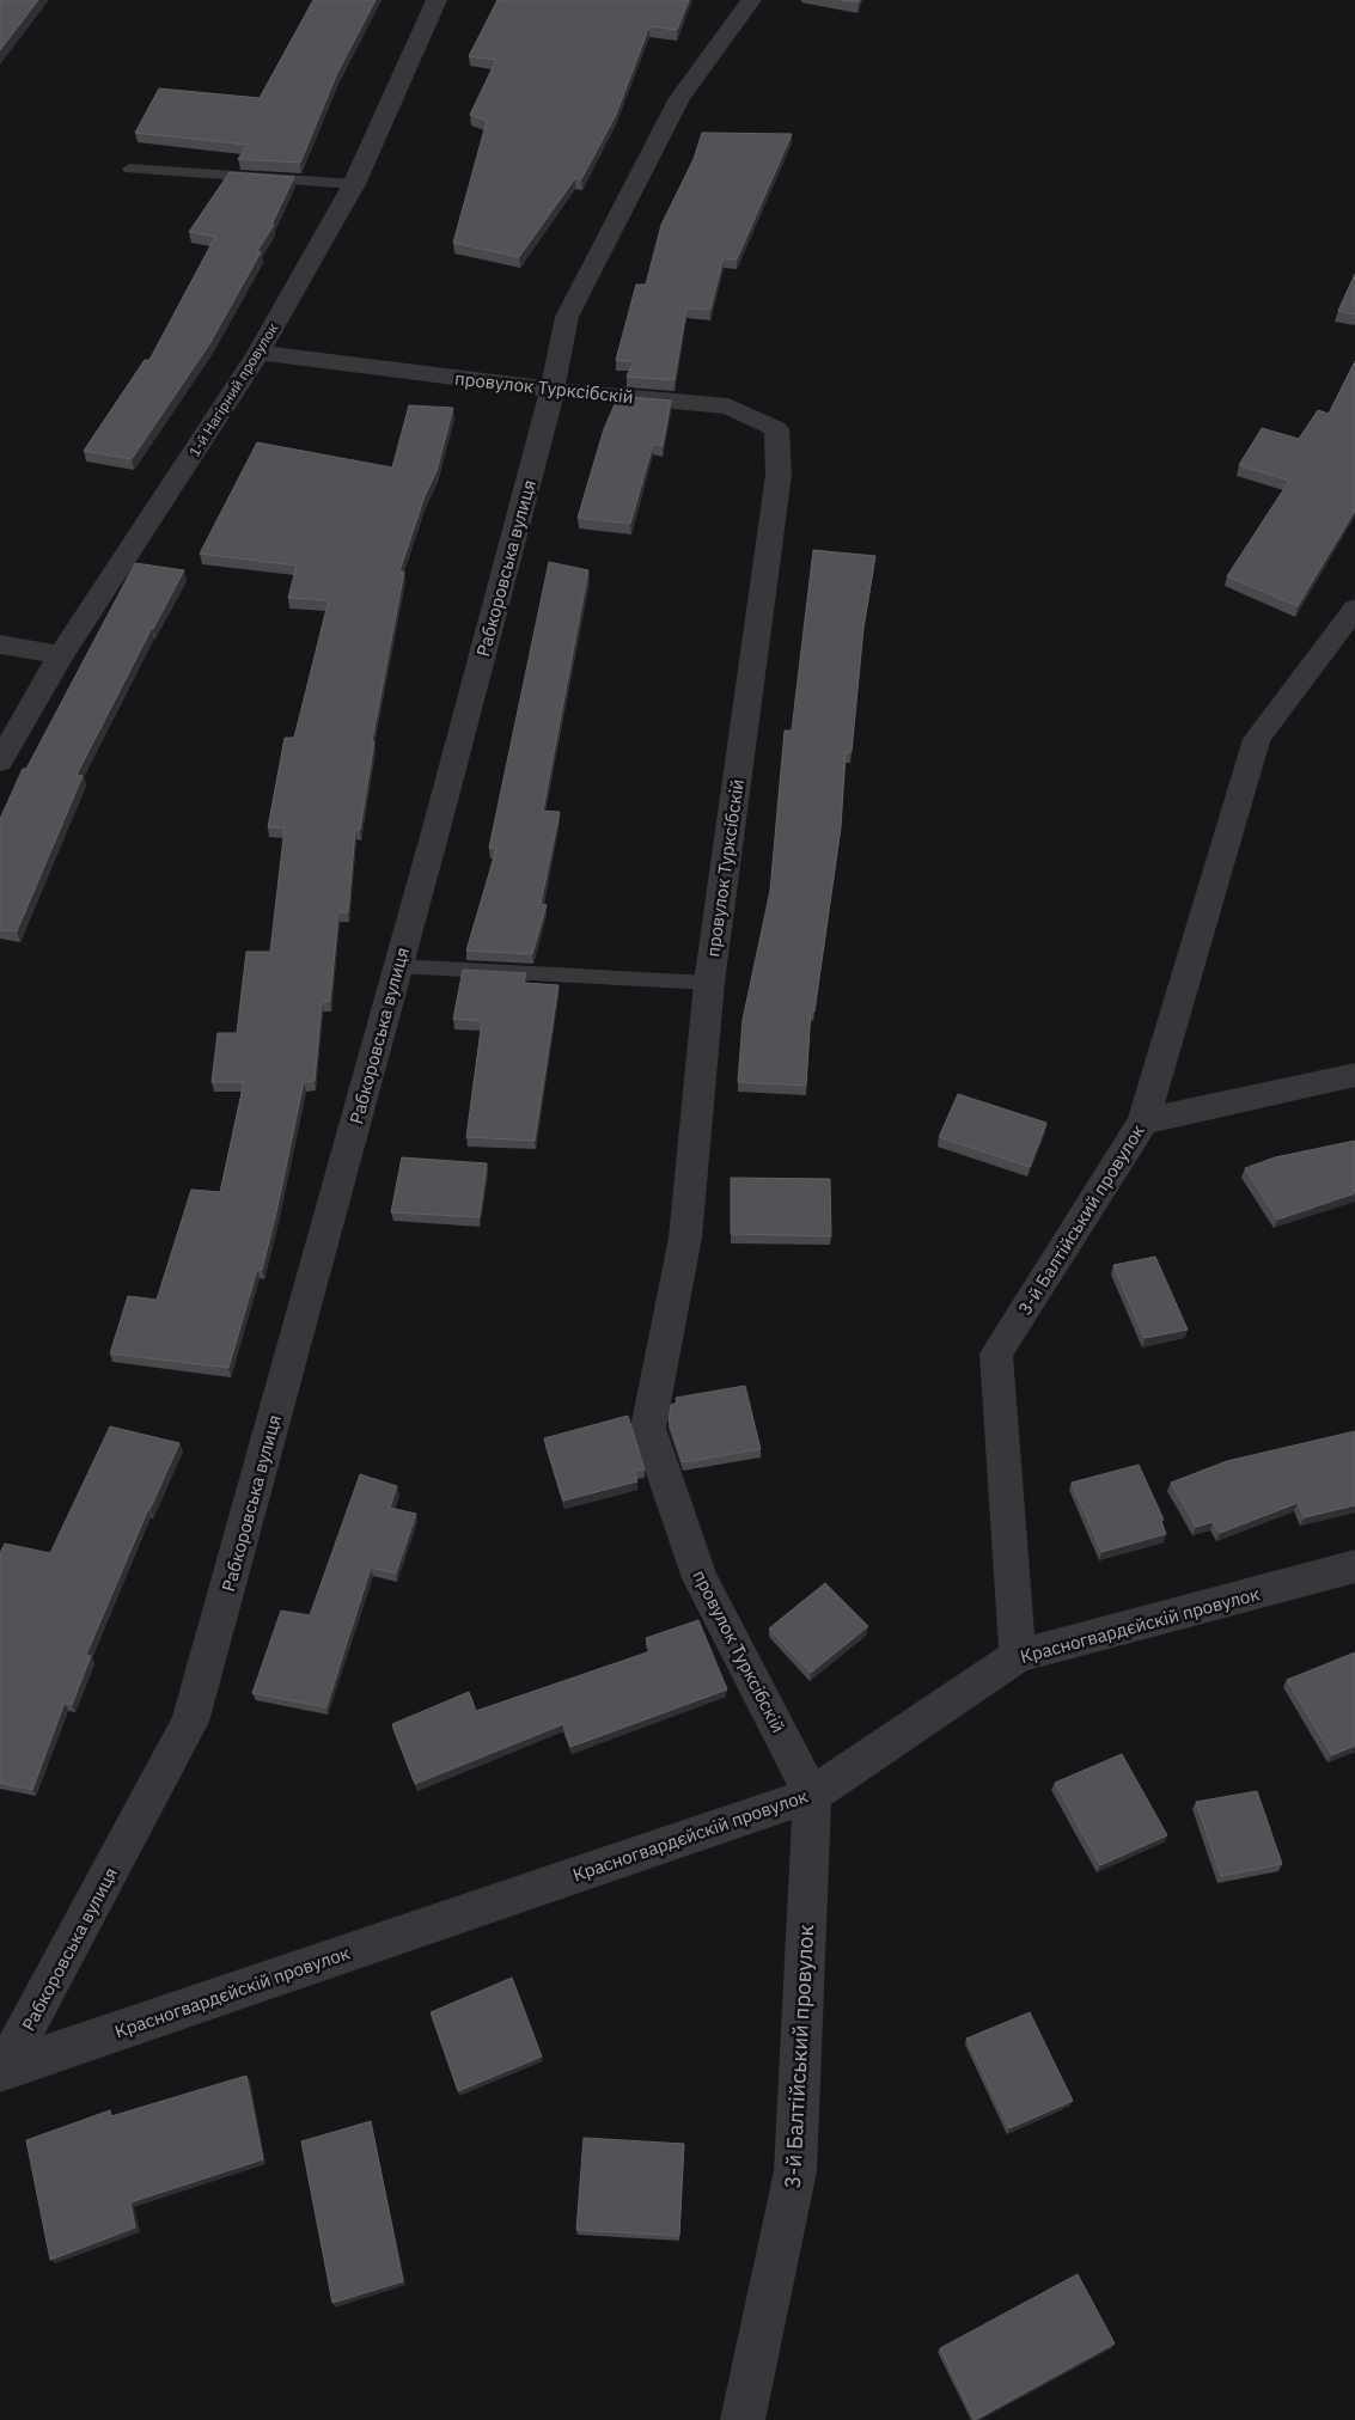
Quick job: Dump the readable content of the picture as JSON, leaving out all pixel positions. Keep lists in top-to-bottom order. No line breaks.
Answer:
{"streets":{"street":["провулок Турксібскій","1-й Нагірний провулок","Рабкоровська вулиця","3-й Балтійський провулок","Красногвардєйскій провулок"]},"crossings":[["провулок Турксібскій","1-й Нагірний провулок"],["провулок Турксібскій","Рабкоровська вулиця"],["провулок Турксібскій","3-й Балтійський провулок"],["провулок Турксібскій","Красногвардєйскій провулок"],["Рабкоровська вулиця","Красногвардєйскій провулок"],["3-й Балтійський провулок","Красногвардєйскій провулок"]]}
